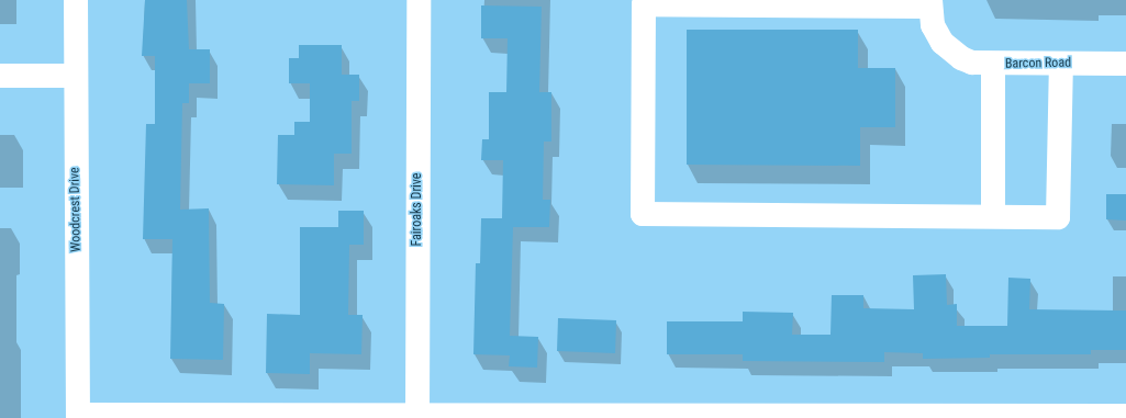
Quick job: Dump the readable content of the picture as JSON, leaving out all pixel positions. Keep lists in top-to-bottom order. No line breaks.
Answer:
{"streets":{"street":["Barcon Road","Woodcrest Drive","Fairoaks Drive"]}}
